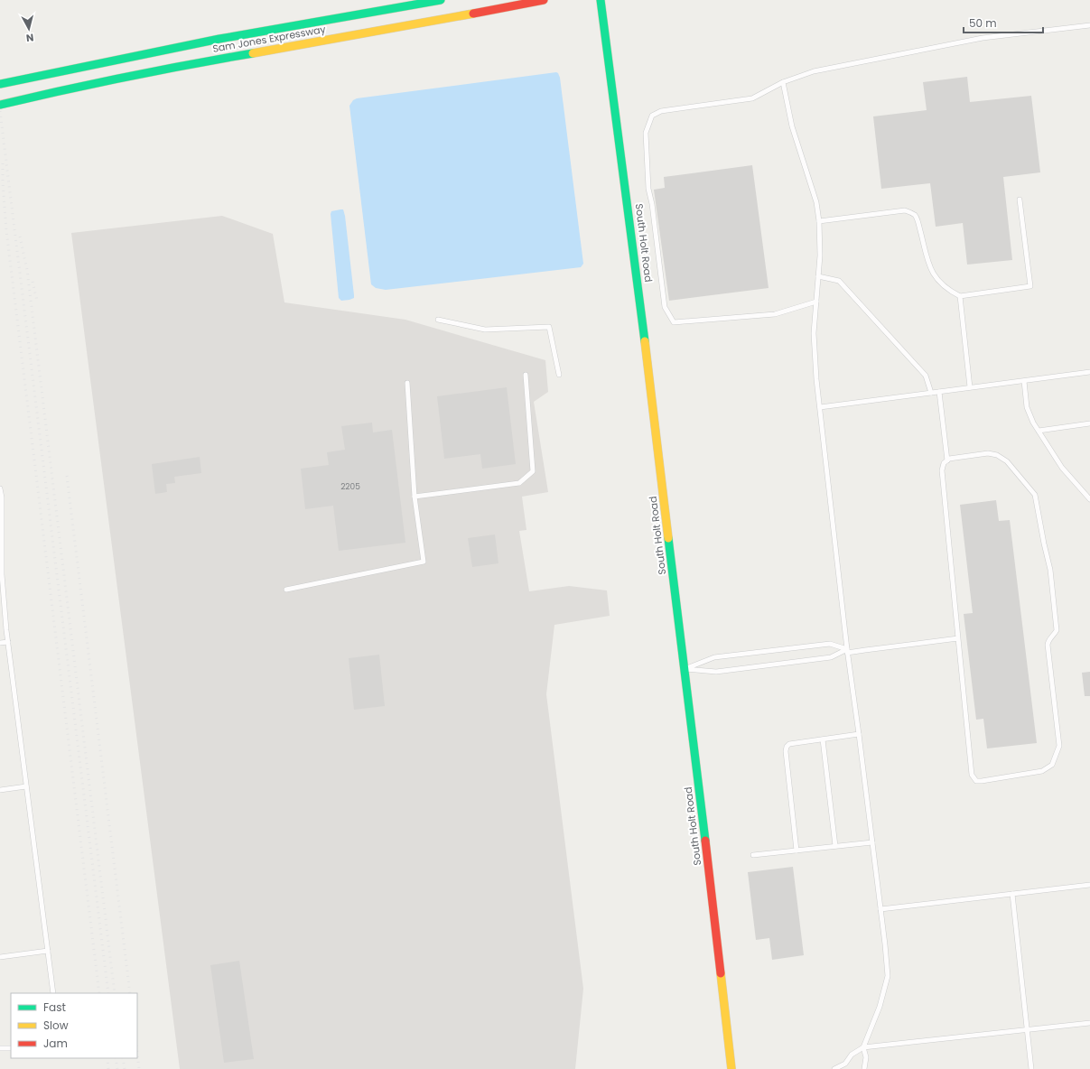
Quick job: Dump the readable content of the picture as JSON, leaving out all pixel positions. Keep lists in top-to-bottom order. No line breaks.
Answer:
{"streets":{"main road":["Sam Jones Expressway","South Holt Road"]},"house_numbers":["2205"],"legend":["Fast","Slow","Jam"],"scale_bar":"50 m","north":"bottom"}
